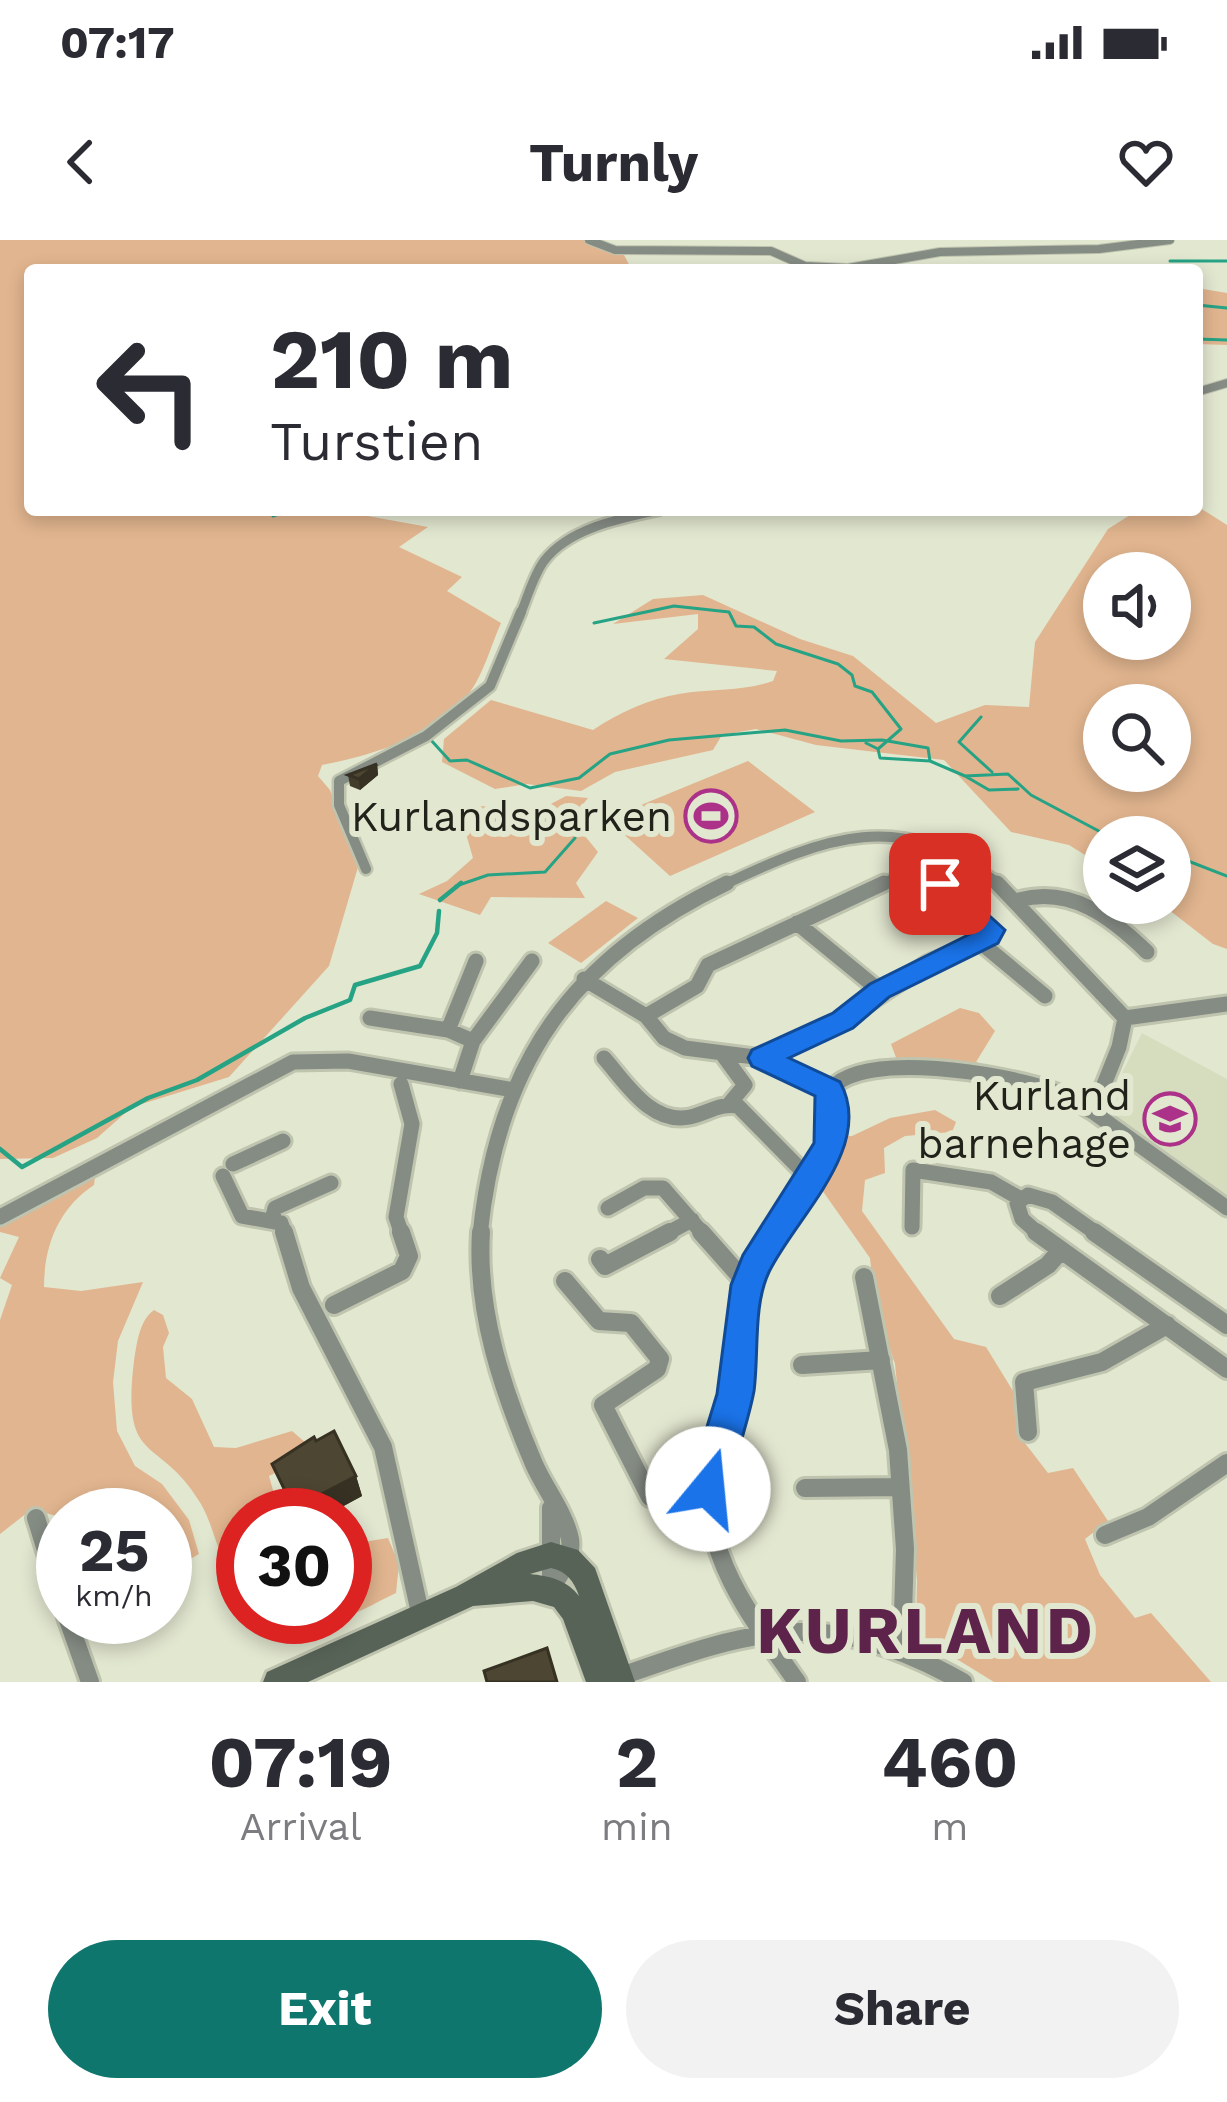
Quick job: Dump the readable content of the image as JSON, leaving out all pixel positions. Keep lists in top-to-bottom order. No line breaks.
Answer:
{"districts":["KURLAND"],"places":{"sports":["Kurlandsparken"],"school or university":["Kurland barnehage"]},"page":{"status":"07:17","header":"Turnly","turn":["210 m","Turstien"],"speed":"25 km/h","limit":"30","eta":["07:19","Arrival","2","min","460","m"],"buttons":["Exit","Share"]}}
